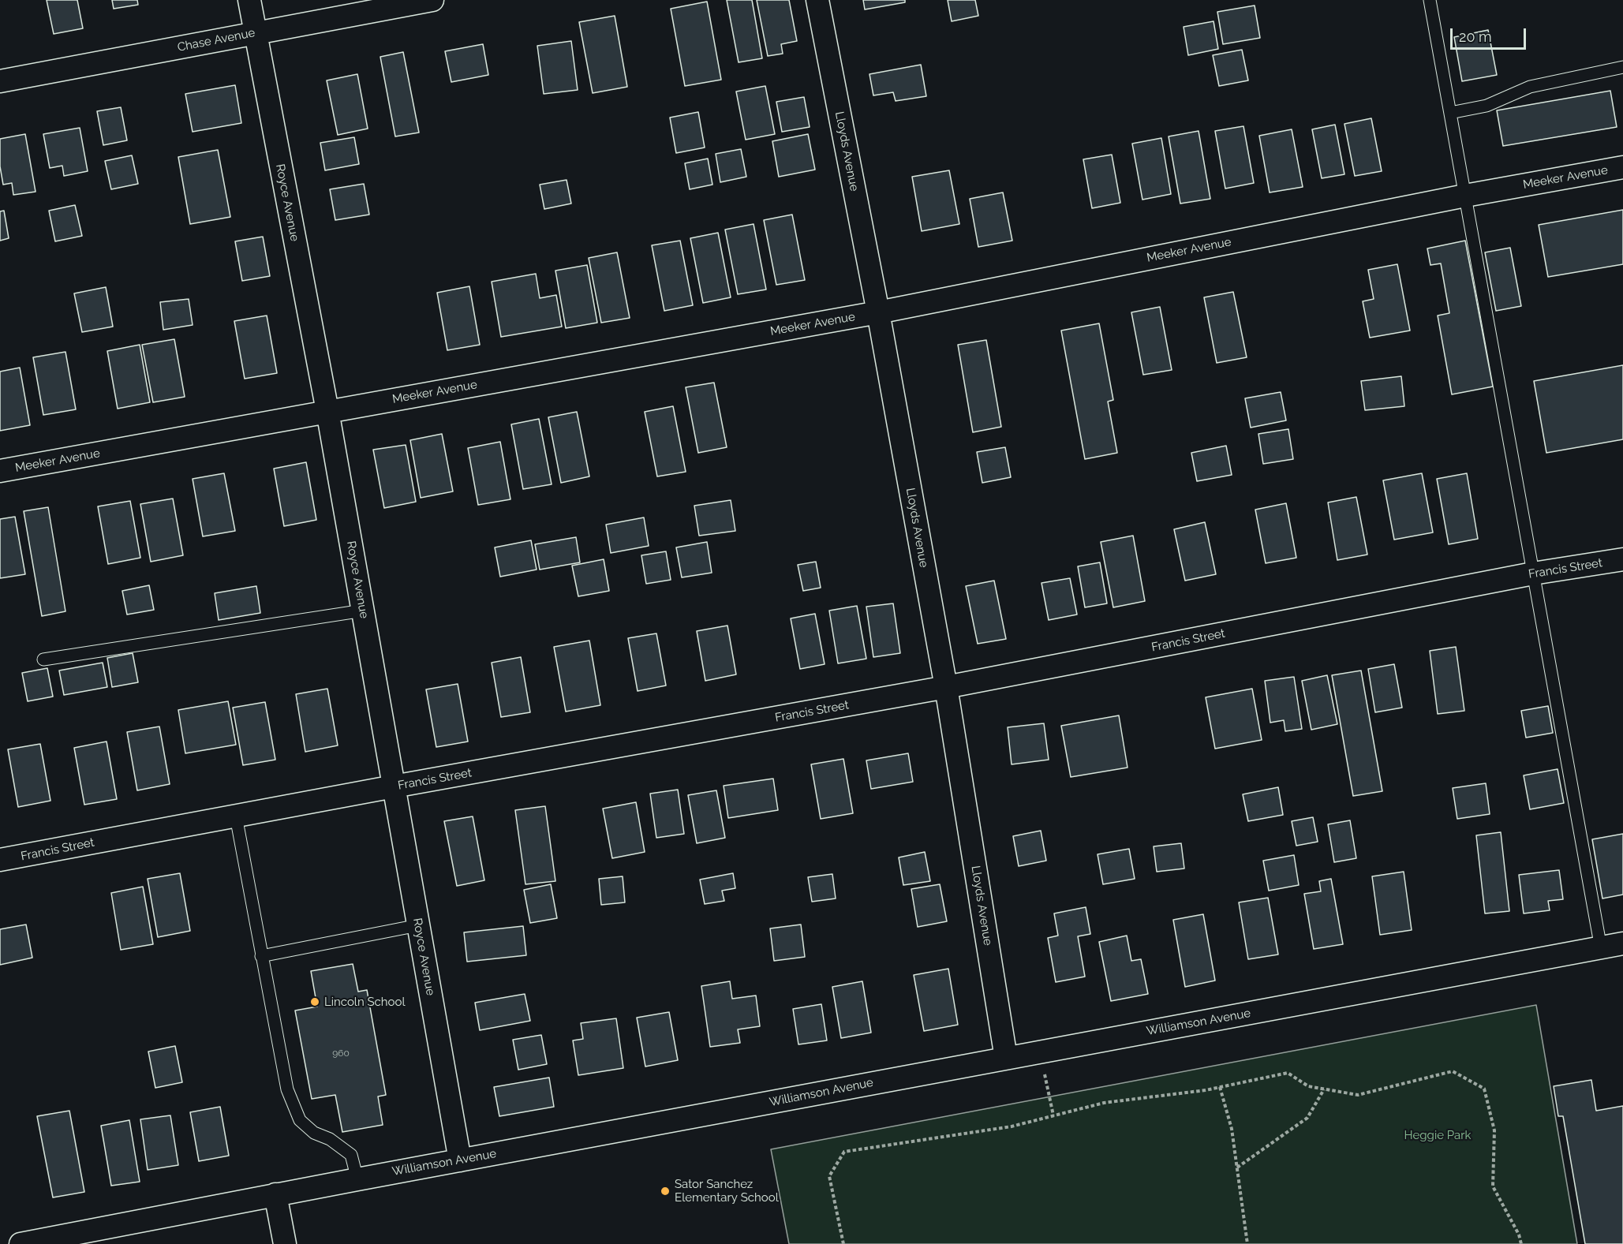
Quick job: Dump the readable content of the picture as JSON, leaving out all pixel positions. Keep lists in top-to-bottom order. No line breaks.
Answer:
{"streets":{"street":["Chase Avenue","Lloyds Avenue","Meeker Avenue","Royce Avenue","Francis Street","Williamson Avenue"]},"crossings":[["Chase Avenue","Royce Avenue"],["Lloyds Avenue","Meeker Avenue"],["Lloyds Avenue","Francis Street"],["Lloyds Avenue","Williamson Avenue"],["Meeker Avenue","Royce Avenue"],["Royce Avenue","Francis Street"],["Royce Avenue","Williamson Avenue"]],"parks":["Heggie Park"],"places":["Lincoln School","Sator Sanchez Elementary School"],"house_numbers":["960"],"scale_bar":"20 m"}
